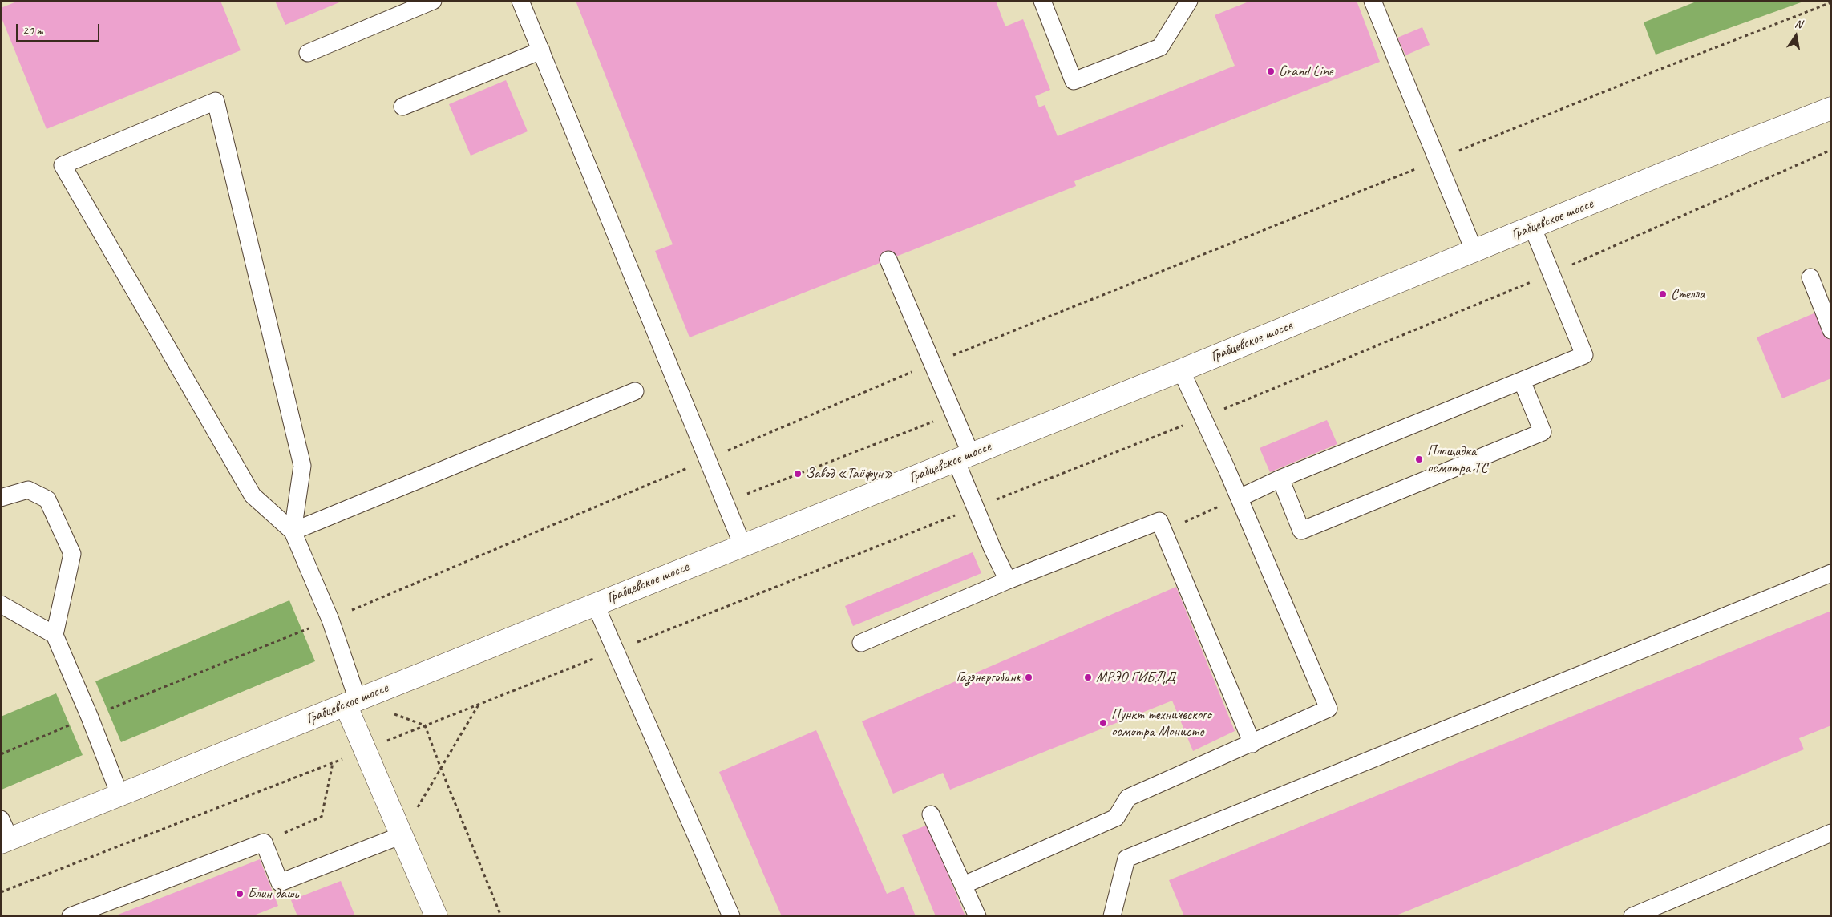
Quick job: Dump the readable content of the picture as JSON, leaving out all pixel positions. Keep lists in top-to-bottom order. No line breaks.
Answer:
{"streets":{"main road":["Грабцевское шоссе"]},"places":["Grand Line","Стелла","Площадка осмотра ТС","Завод «Тайфун»","Газэнергобанк","МРЭО ГИБДД","Пункт технического осмотра Монисто","Блин дашь"],"scale_bar":"20 m","north":"top"}
